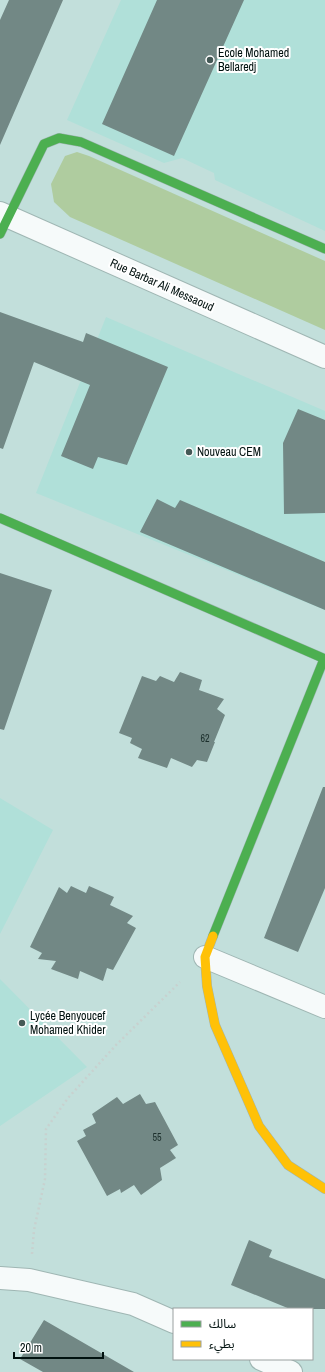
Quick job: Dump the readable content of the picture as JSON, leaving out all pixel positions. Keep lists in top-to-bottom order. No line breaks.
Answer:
{"streets":{"street":["Rue Barbar Ali Messaoud"]},"places":["Ecole Mohamed Bellaredj","Nouveau CEM","Lycée Benyoucef Mohamed Khider"],"house_numbers":["62","55"],"legend":["سالك","بطيء"],"scale_bar":"20 m"}
